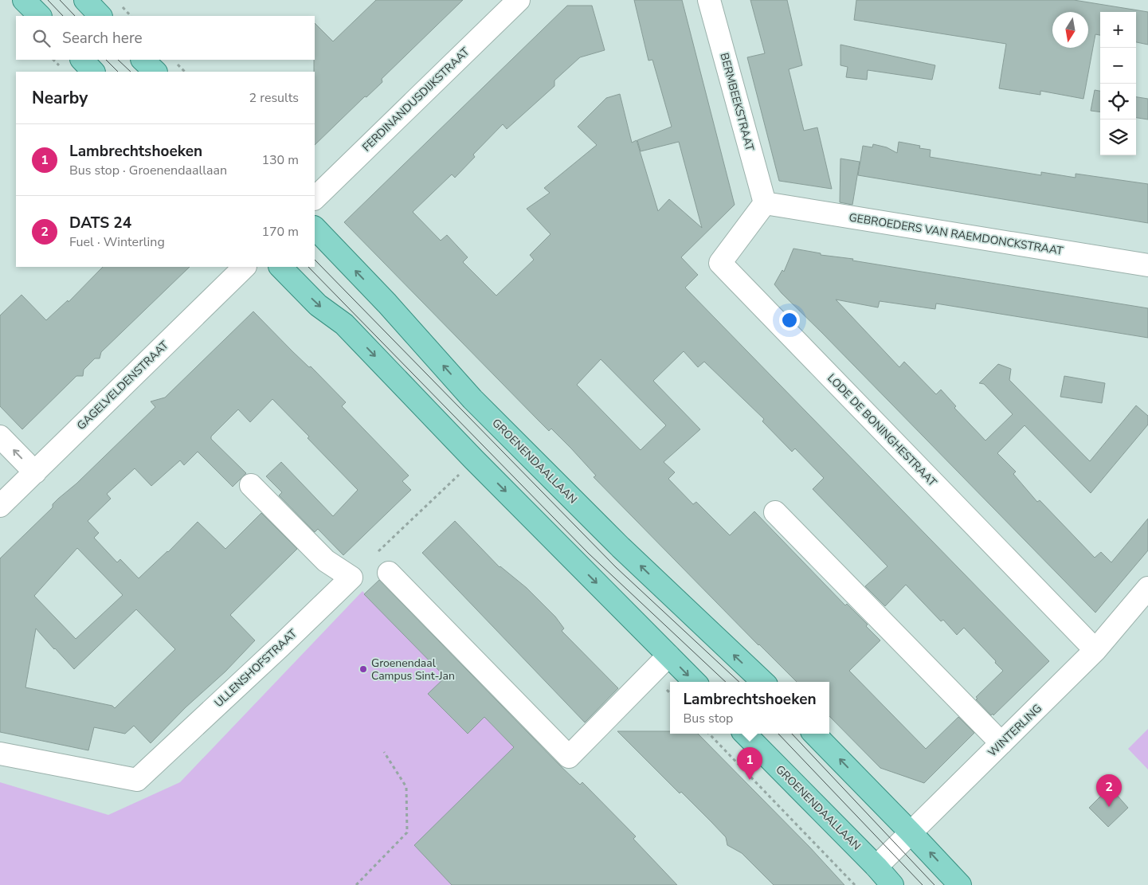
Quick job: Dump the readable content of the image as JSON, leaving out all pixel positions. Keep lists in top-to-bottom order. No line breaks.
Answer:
{"streets":{"main road":["GROENENDAALLAAN"],"street":["FERDINANDUSDIJKSTRAAT","BERMBEEKSTRAAT","GEBROEDERS VAN RAEMDONCKSTRAAT","GAGELVELDENSTRAAT","LODE DE BONINGHESTRAAT","ULLENSHOFSTRAAT","WINTERLING"]},"crossings":[["BERMBEEKSTRAAT","GEBROEDERS VAN RAEMDONCKSTRAAT"],["BERMBEEKSTRAAT","LODE DE BONINGHESTRAAT"],["GEBROEDERS VAN RAEMDONCKSTRAAT","LODE DE BONINGHESTRAAT"],["LODE DE BONINGHESTRAAT","WINTERLING"],["GROENENDAALLAAN","WINTERLING"]],"places":["Groenendaal Campus Sint-Jan"],"north":"bottom","page":{"map_buttons":["+","−"],"search":"Search here","heading":["Nearby","2 results"],"list":[{"mark":"1","name":"Lambrechtshoeken","note":"Bus stop · Groenendaallaan","value":"130 m"},{"mark":"2","name":"DATS 24","note":"Fuel · Winterling","value":"170 m"}],"popup":["Lambrechtshoeken","Bus stop"],"pins":["1","2"]}}
